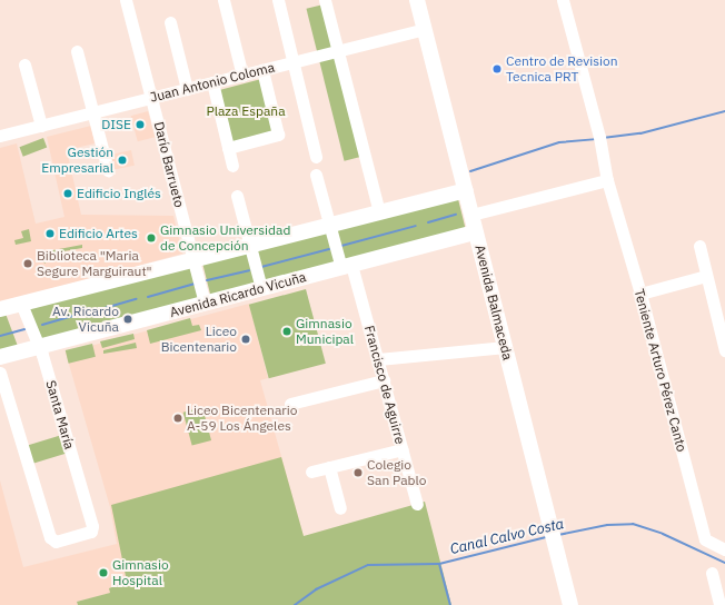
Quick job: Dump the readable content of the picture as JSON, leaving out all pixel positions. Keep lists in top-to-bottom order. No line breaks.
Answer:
{"streets":{"main road":["Avenida Ricardo Vicuña","Avenida Balmaceda"],"street":["Juan Antonio Coloma","Darío Barrueto","Teniente Arturo Pérez Canto","Francisco de Aguirre","Santa María"]},"crossings":[["Juan Antonio Coloma","Darío Barrueto"],["Juan Antonio Coloma","Avenida Balmaceda"],["Darío Barrueto","Avenida Ricardo Vicuña"],["Avenida Ricardo Vicuña","Avenida Balmaceda"],["Avenida Ricardo Vicuña","Francisco de Aguirre"],["Avenida Ricardo Vicuña","Santa María"]],"water":["Canal Calvo Costa"],"parks":["Plaza España"],"places":["Centro de Revision Tecnica PRT","DISE","Gestión Empresarial","Edificio Inglés","Edificio Artes","Gimnasio Universidad de Concepción","Biblioteca \"Maria Segure Marguiraut\"","Av. Ricardo Vicuña","Gimnasio Municipal","Liceo Bicentenario","Liceo Bicentenario A-59 Los Ángeles","Colegio San Pablo","Gimnasio Hospital"]}
